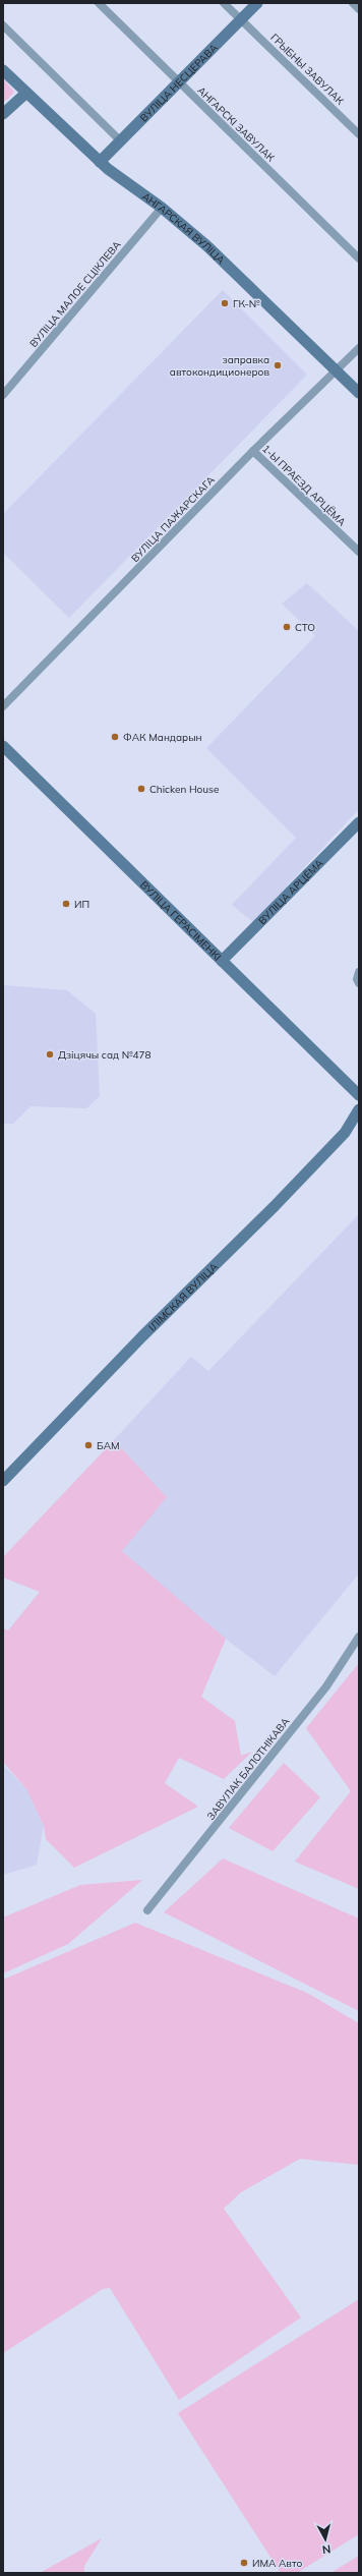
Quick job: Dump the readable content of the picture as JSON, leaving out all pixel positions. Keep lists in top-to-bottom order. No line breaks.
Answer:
{"streets":{"street":["ГРЫБНЫ ЗАВУЛАК","ВУЛІЦА НЕСЦЕРАВА","АНГАРСКІ ЗАВУЛАК","АНГАРСКАЯ ВУЛІЦА","ВУЛІЦА МАЛОЕ СЦІКЛЕВА","1-Ы ПРАЕЗД АРЦЁМА","ВУЛІЦА ПАЖАРСКАГА","ВУЛІЦА АРЦЁМА","ВУЛІЦА ГЕРАСІМЕНКІ","ІЛІМСКАЯ ВУЛІЦА","ЗАВУЛАК БАЛОТНІКАВА"]},"crossings":[["ГРЫБНЫ ЗАВУЛАК","ВУЛІЦА НЕСЦЕРАВА"],["ВУЛІЦА НЕСЦЕРАВА","АНГАРСКІ ЗАВУЛАК"],["ВУЛІЦА НЕСЦЕРАВА","АНГАРСКАЯ ВУЛІЦА"],["АНГАРСКАЯ ВУЛІЦА","ВУЛІЦА МАЛОЕ СЦІКЛЕВА"],["АНГАРСКАЯ ВУЛІЦА","ВУЛІЦА ПАЖАРСКАГА"],["1-Ы ПРАЕЗД АРЦЁМА","ВУЛІЦА ПАЖАРСКАГА"],["ВУЛІЦА АРЦЁМА","ВУЛІЦА ГЕРАСІМЕНКІ"]],"places":["ГК-№","заправка автокондиционеров","СТО","ФАК Мандарын","Chicken House","ИП","Дзіцячы сад №478","БАМ","ИМА Авто"],"north":"bottom"}
